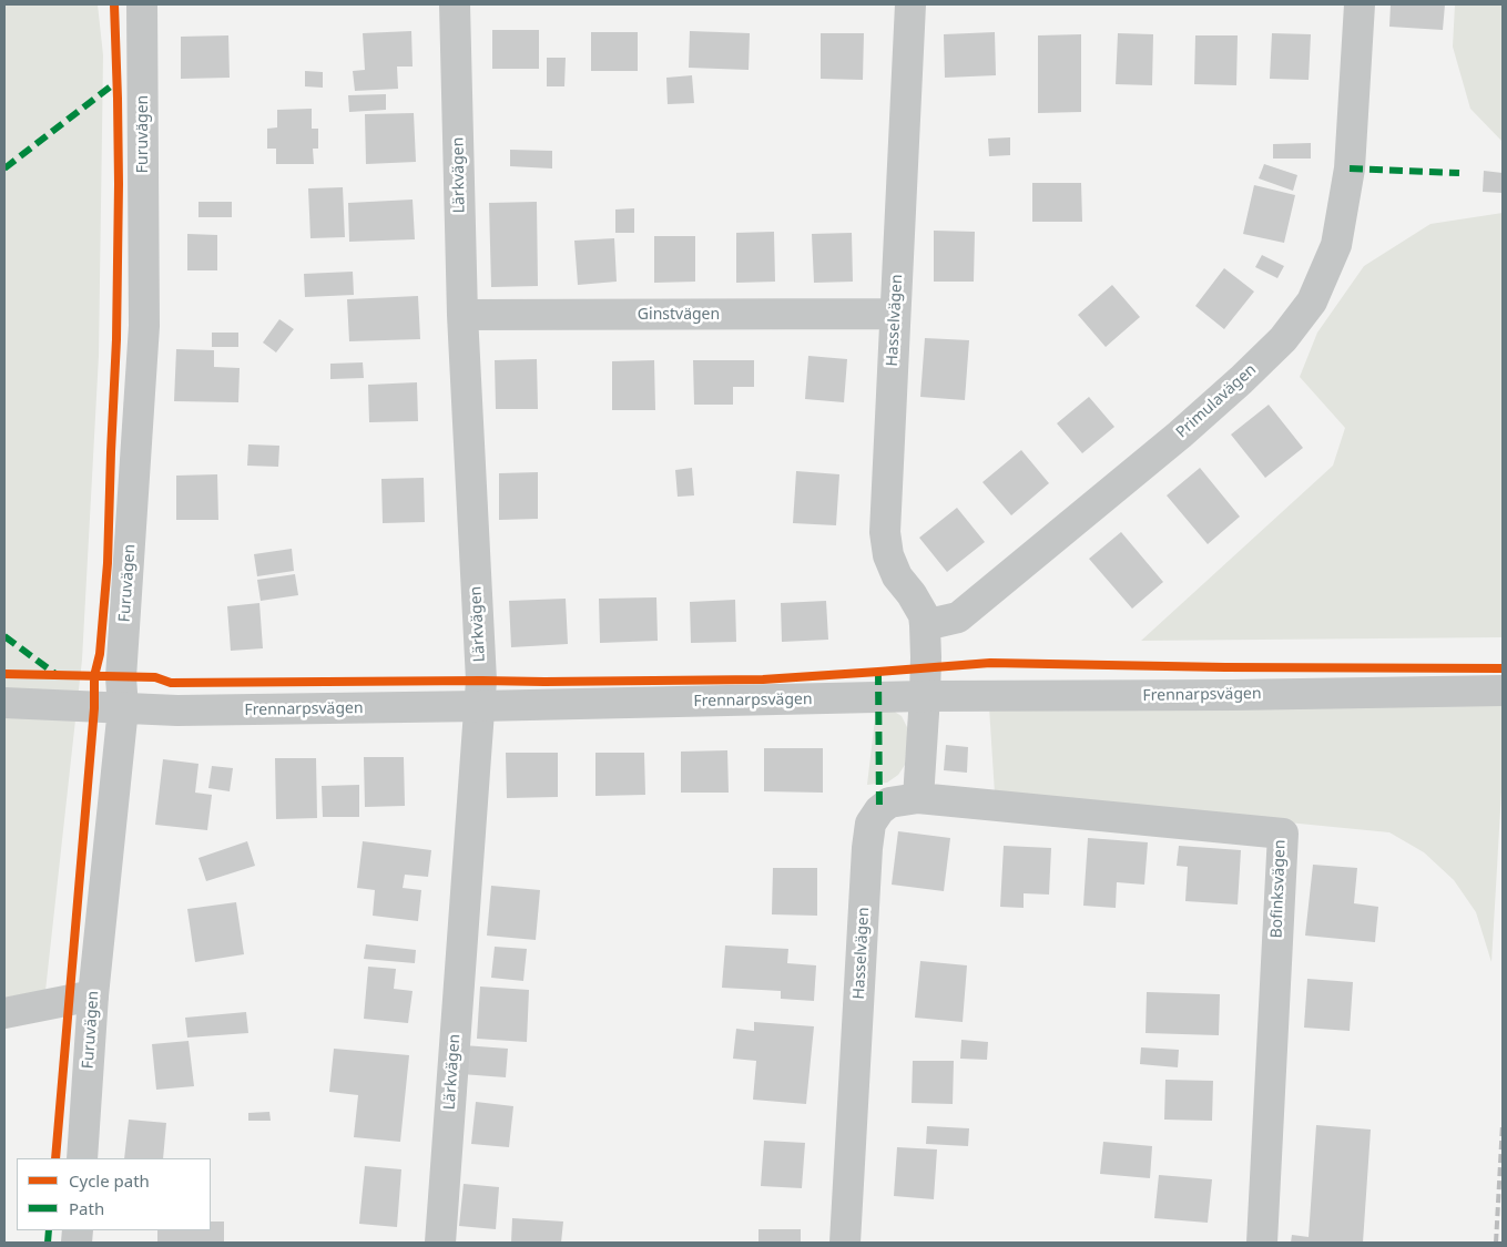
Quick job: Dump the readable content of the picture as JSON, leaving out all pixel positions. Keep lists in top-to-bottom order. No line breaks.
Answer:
{"streets":{"street":["Furuvägen","Lärkvägen","Ginstvägen","Hasselvägen","Primulavägen","Frennarpsvägen","Bofinksvägen"]},"crossings":[["Furuvägen","Frennarpsvägen"],["Lärkvägen","Ginstvägen"],["Lärkvägen","Frennarpsvägen"],["Ginstvägen","Hasselvägen"],["Hasselvägen","Primulavägen"],["Hasselvägen","Bofinksvägen"]],"legend":["Cycle path","Path"]}
